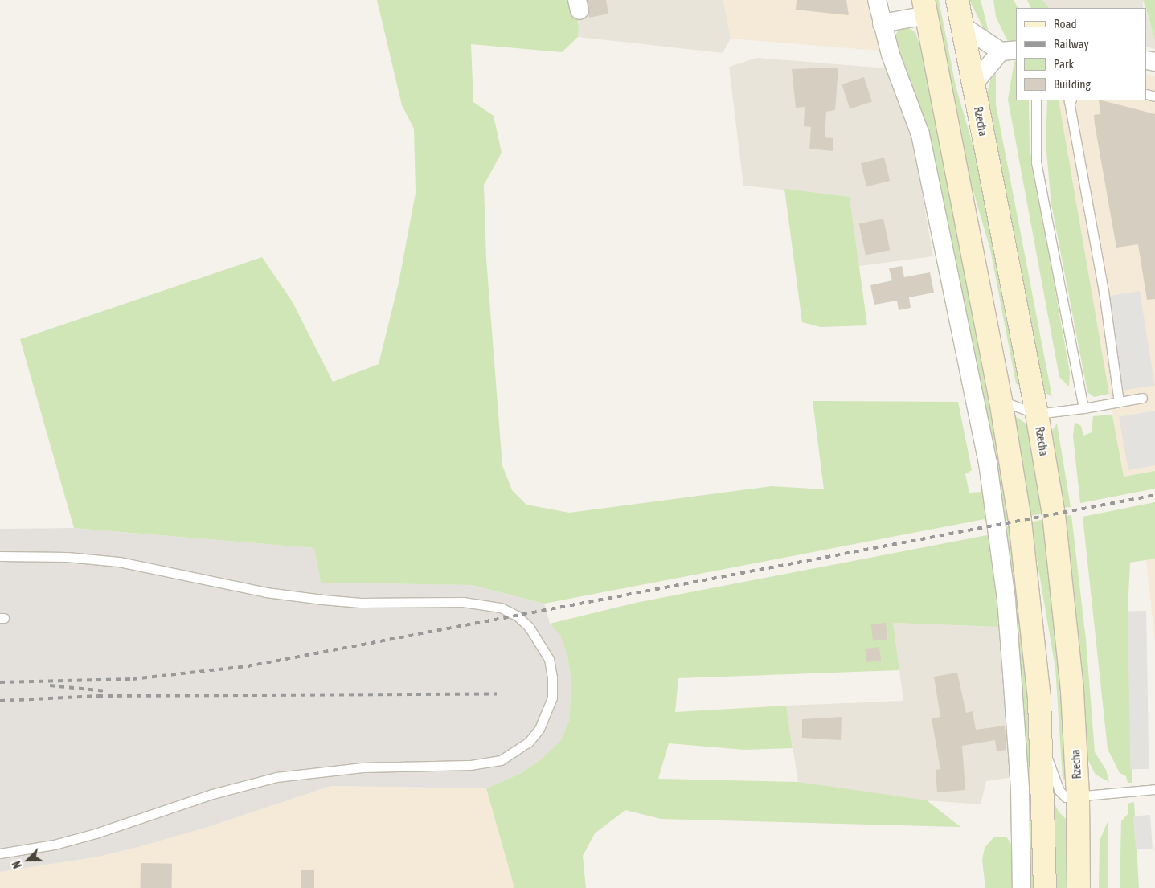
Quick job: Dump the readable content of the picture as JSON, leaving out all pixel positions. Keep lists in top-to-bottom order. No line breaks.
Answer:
{"streets":{"main road":["Rzecha"]},"legend":["Road","Railway","Park","Building"],"north":"bottom left"}
